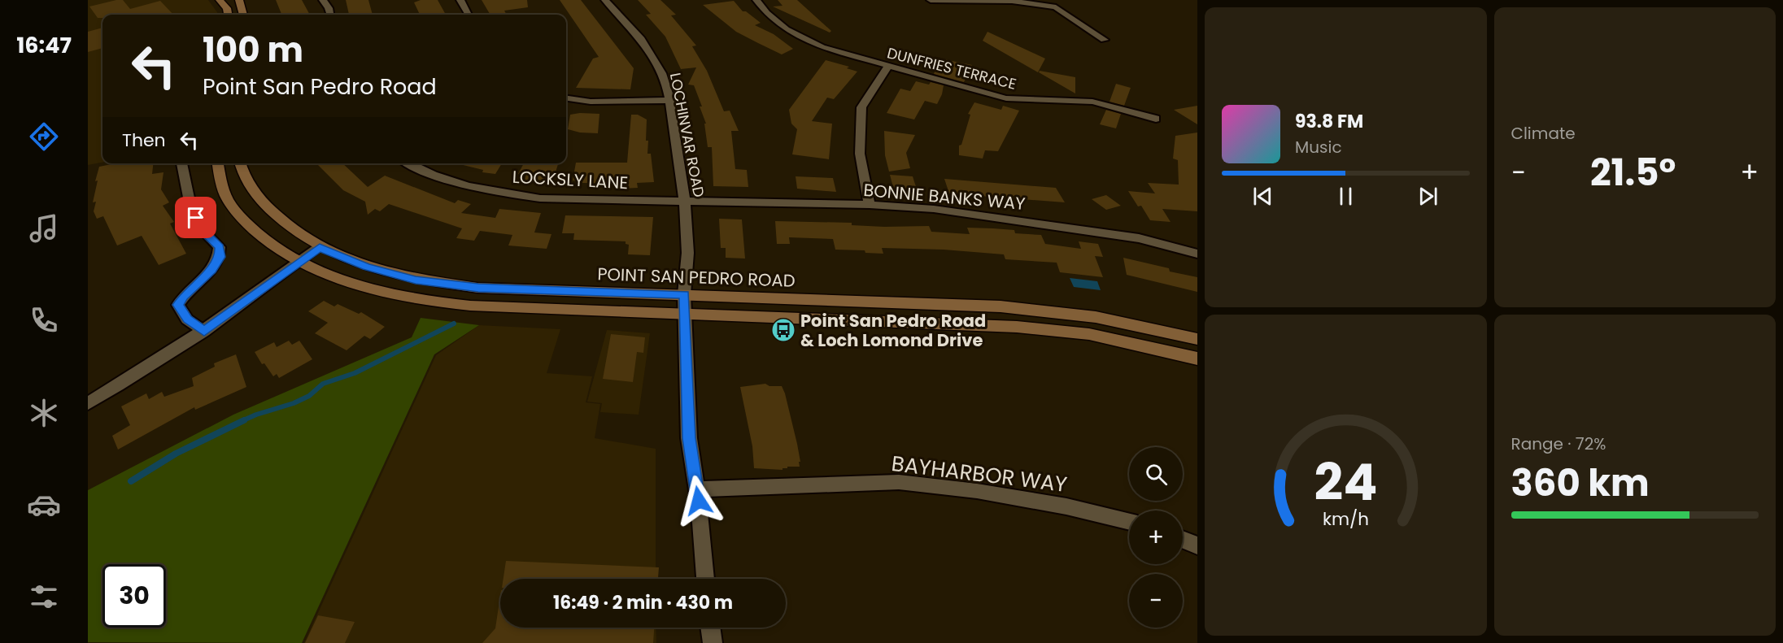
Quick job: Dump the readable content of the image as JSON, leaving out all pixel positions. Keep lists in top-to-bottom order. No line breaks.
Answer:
{"streets":{"main road":["POINT SAN PEDRO ROAD"],"street":["DUNFRIES TERRACE","LOCHINVAR ROAD","LOCKSLY LANE","BONNIE BANKS WAY","BAYHARBOR WAY"]},"crossings":[["LOCHINVAR ROAD","LOCKSLY LANE"],["LOCHINVAR ROAD","BONNIE BANKS WAY"],["LOCHINVAR ROAD","POINT SAN PEDRO ROAD"],["LOCHINVAR ROAD","BAYHARBOR WAY"],["LOCKSLY LANE","BONNIE BANKS WAY"]],"places":{"bus stop":["Point San Pedro Road & Loch Lomond Drive"]},"page":{"tabs":"16:47","tile":["Climate",["Range · 72%","360 km"]],"turn":["100 m","Point San Pedro Road"],"song":["93.8 FM","Music"],"then":"Then","heat":["−","21.5°","+"],"map_buttons":["+","−"],"limit":"30","trip":"16:49 · 2 min · 430 m","gauge":["24","km/h"]}}
